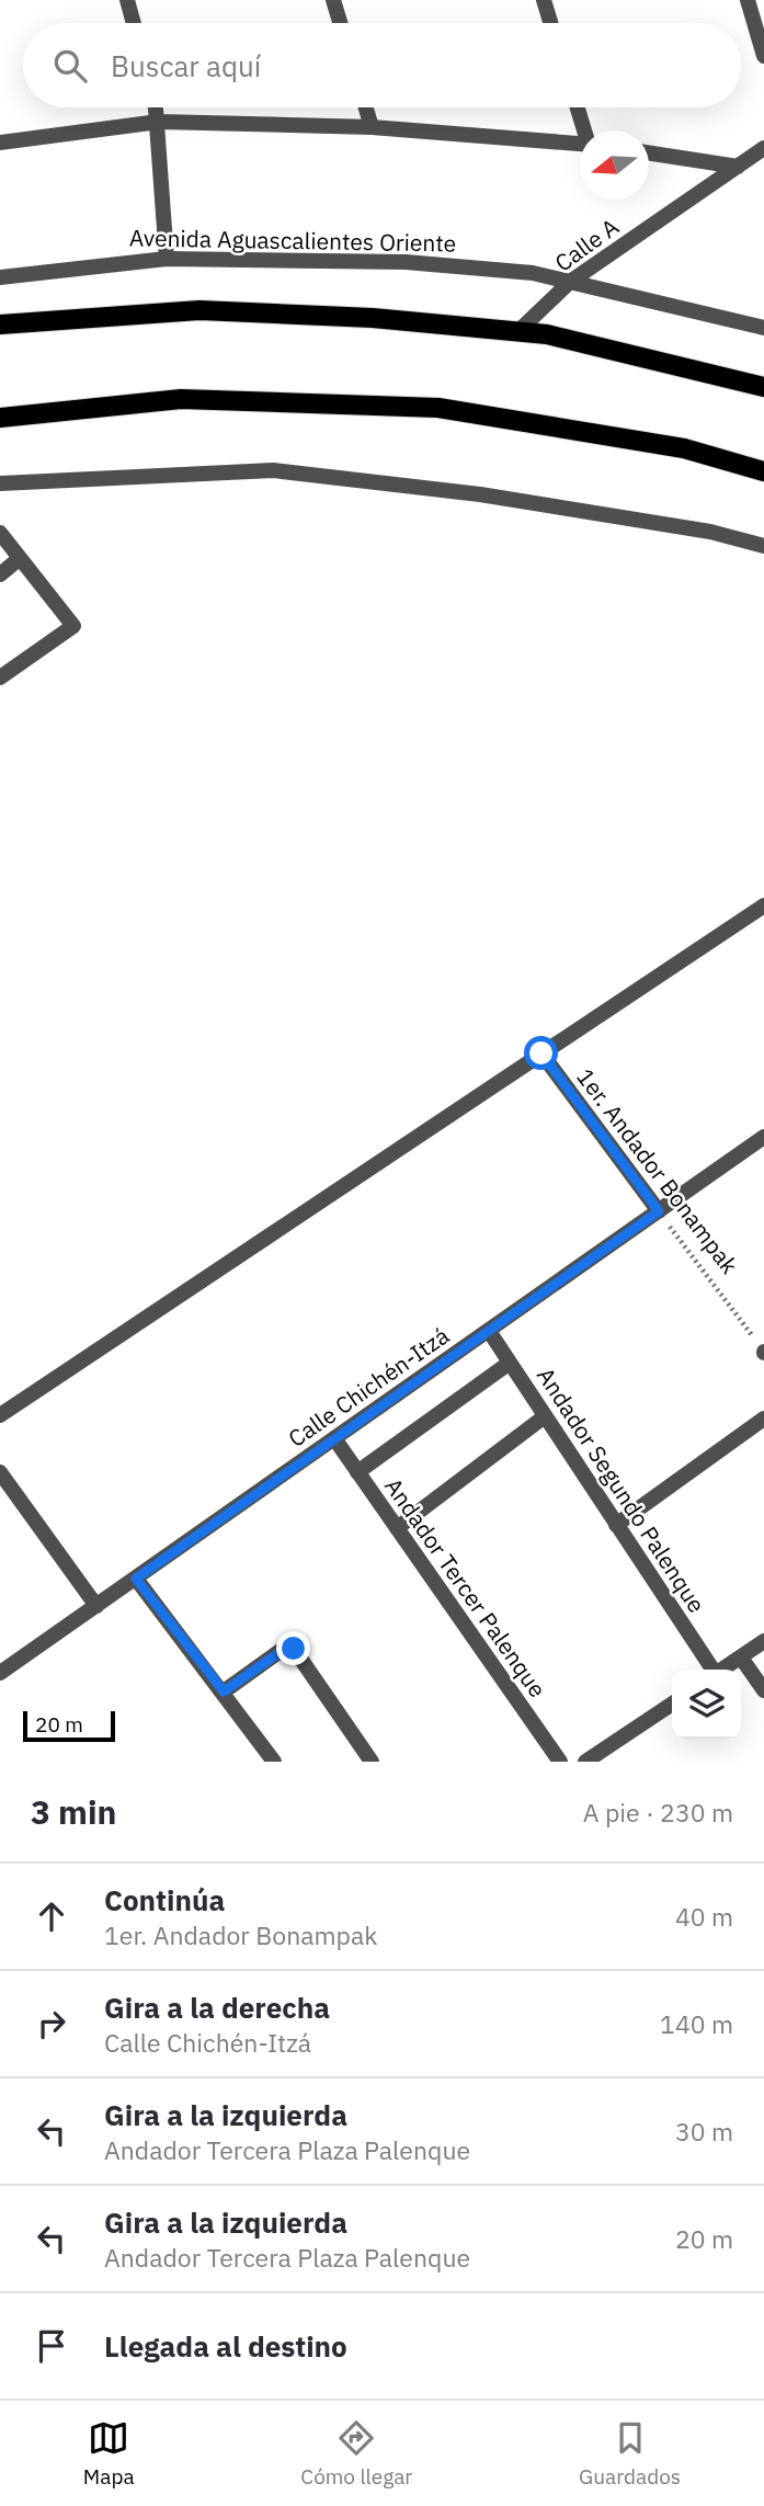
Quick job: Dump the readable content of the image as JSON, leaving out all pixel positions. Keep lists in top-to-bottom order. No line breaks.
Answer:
{"streets":{"street":["Avenida Aguascalientes Oriente","Calle A","1er. Andador Bonampak","Calle Chichén-Itzá","Andador Segundo Palenque","Andador Tercer Palenque"]},"crossings":[["Avenida Aguascalientes Oriente","Calle A"],["1er. Andador Bonampak","Calle Chichén-Itzá"],["Calle Chichén-Itzá","Andador Segundo Palenque"],["Calle Chichén-Itzá","Andador Tercer Palenque"]],"scale_bar":"20 m","north":"left","page":{"search":"Buscar aquí","scale":"20 m","heading":["3 min","A pie · 230 m"],"list":[["Continúa","1er. Andador Bonampak","40 m"],["Gira a la derecha","Calle Chichén-Itzá","140 m"],["Gira a la izquierda","Andador Tercera Plaza Palenque","30 m"],["Gira a la izquierda","Andador Tercera Plaza Palenque","20 m"],"Llegada al destino"],"nav":["Mapa","Cómo llegar","Guardados"]}}
